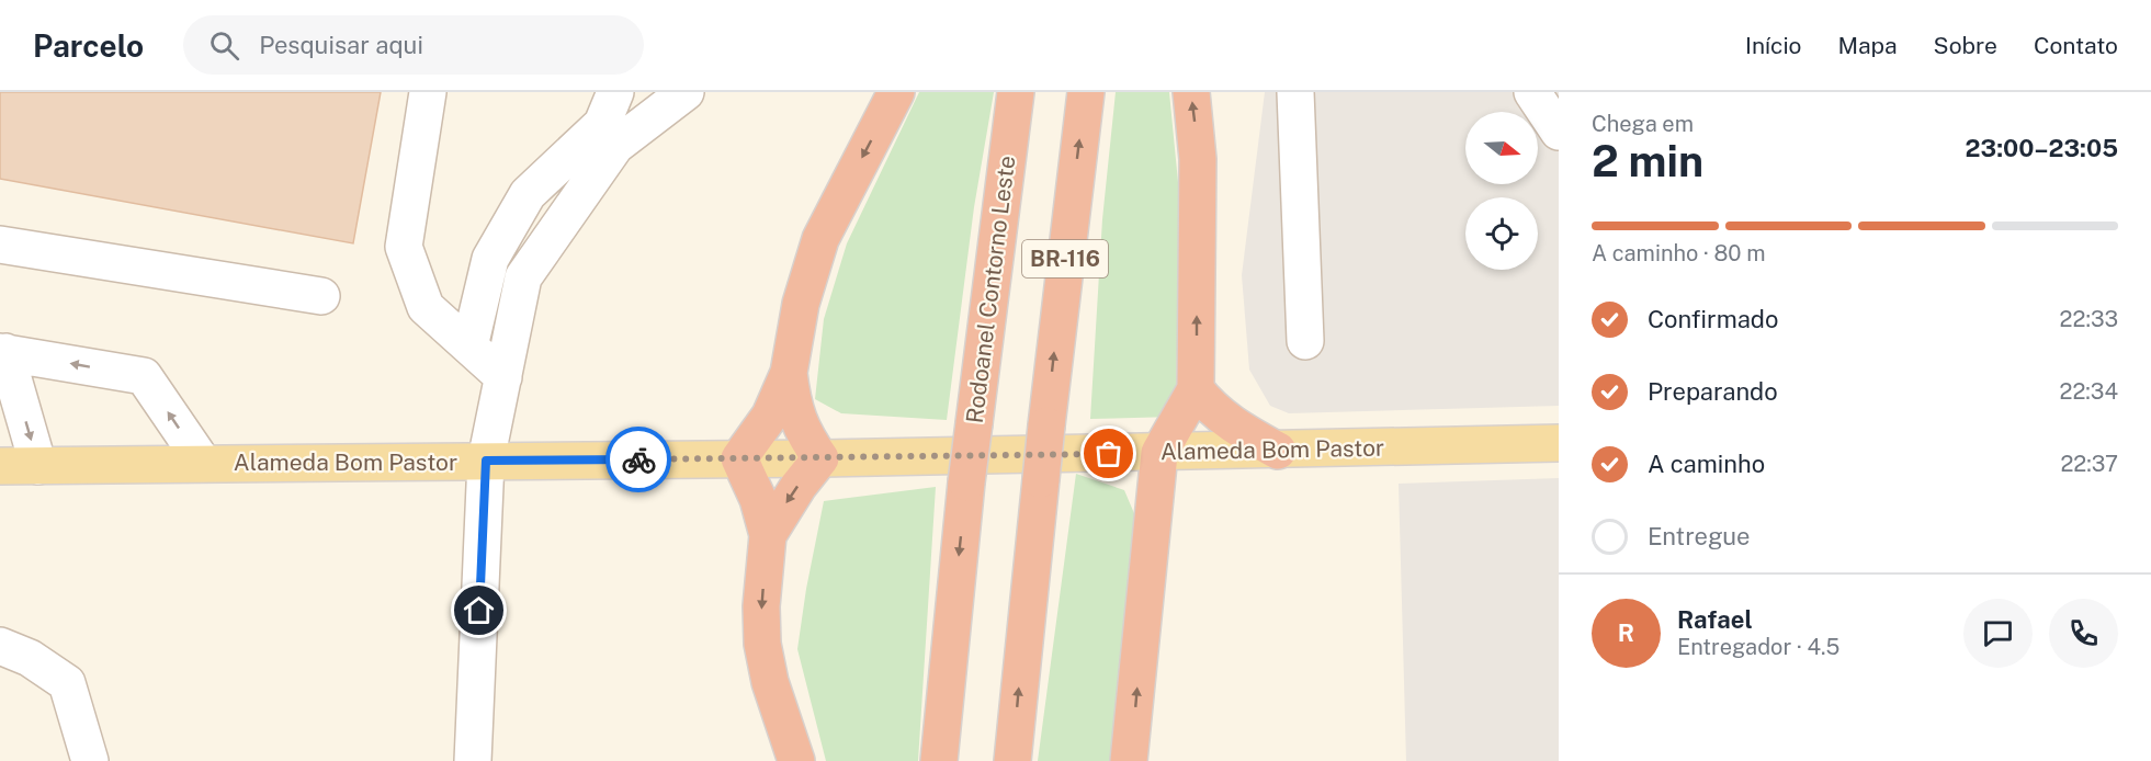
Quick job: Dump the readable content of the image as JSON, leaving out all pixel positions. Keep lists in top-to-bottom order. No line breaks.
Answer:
{"streets":{"highway":["BR-116","Rodoanel Contorno Leste"],"main road":["Alameda Bom Pastor"]},"north":"right","page":{"header":"Parcelo","search":"Pesquisar aqui","nav":["Início","Mapa","Sobre","Contato"],"heading":["2 min","Chega em","23:00–23:05"],"panel":["Rafael","Entregador · 4.5"],"bar":"A caminho · 80 m","list":[["Confirmado","22:33"],["Preparando","22:34"],["A caminho","22:37"],"Entregue"],"round":"R"}}
